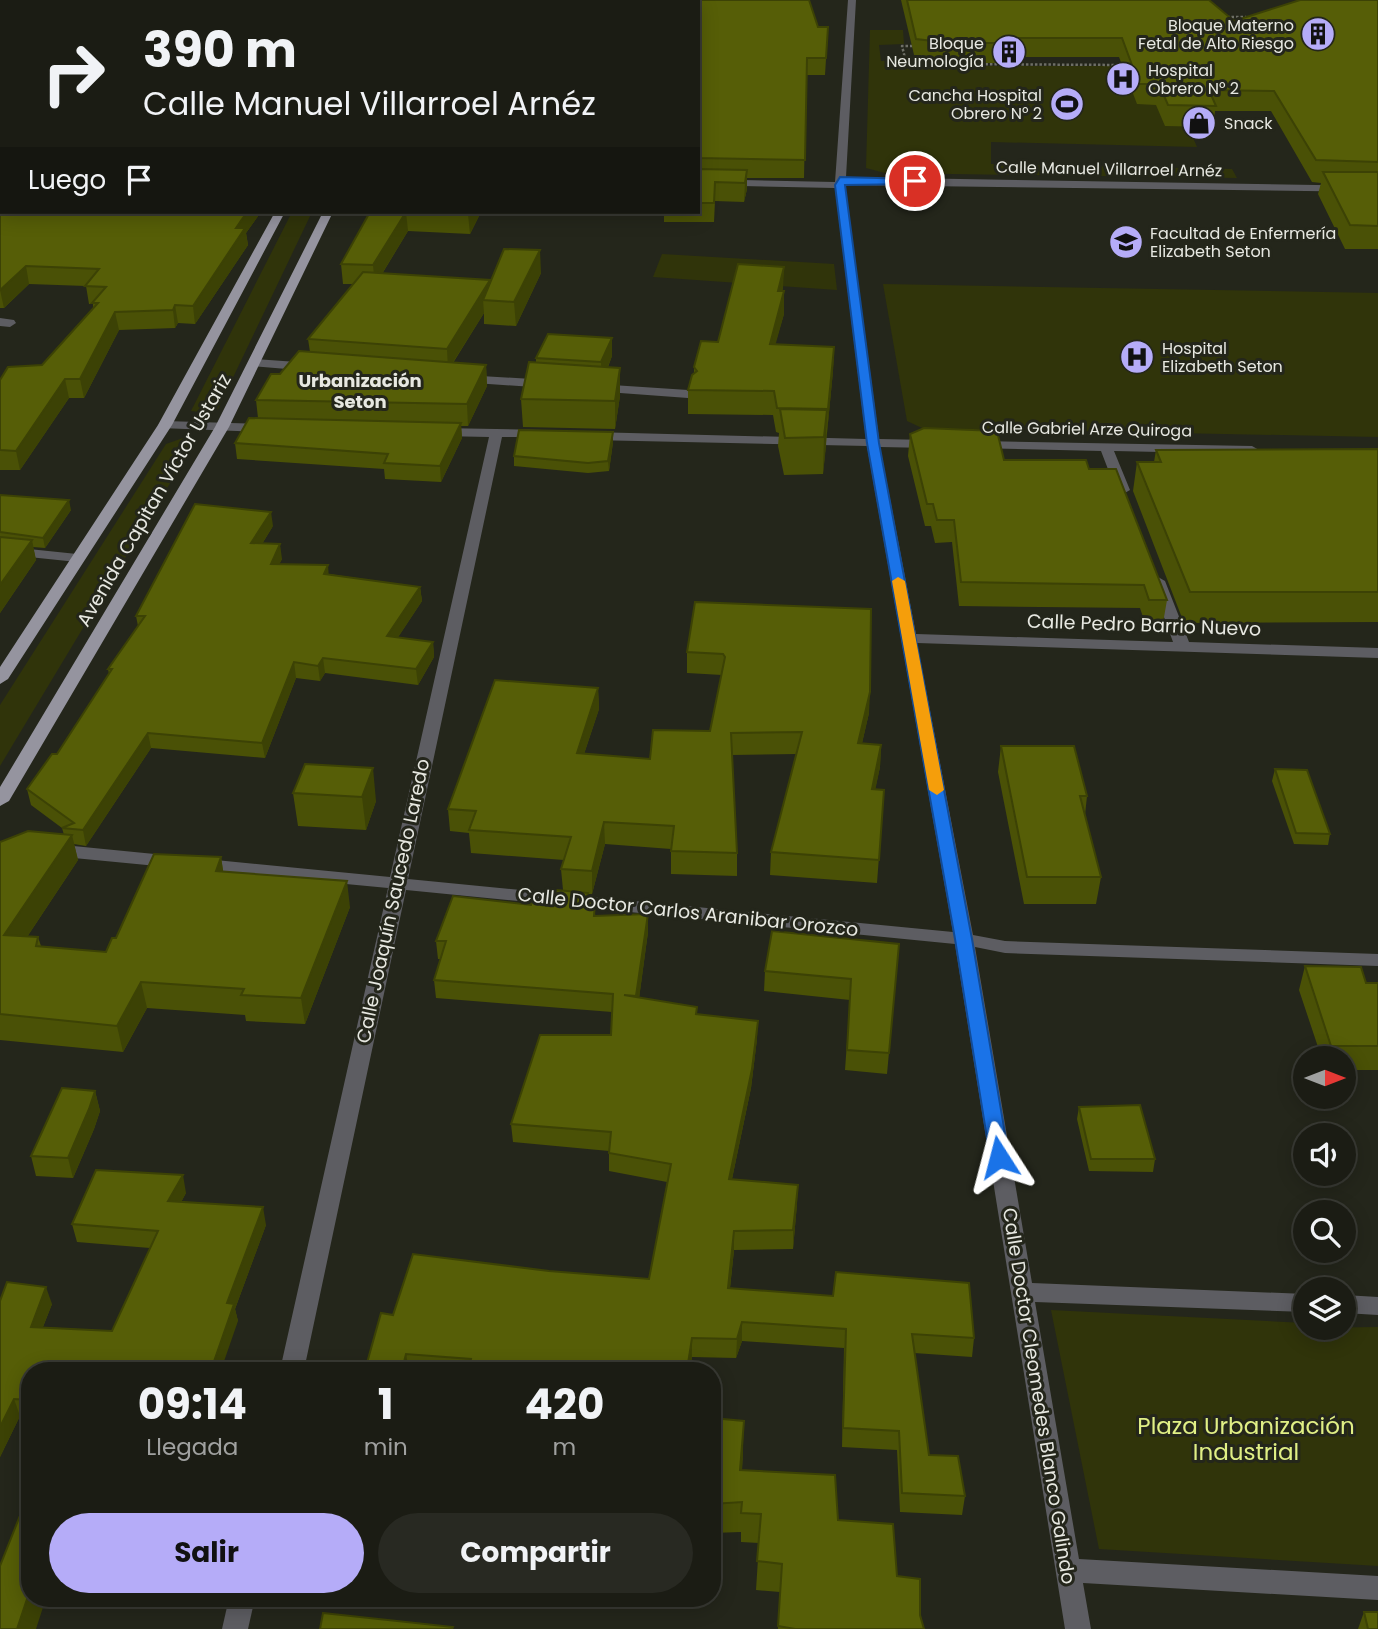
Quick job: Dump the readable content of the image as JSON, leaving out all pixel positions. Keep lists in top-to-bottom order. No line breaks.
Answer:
{"streets":{"main road":["Avenida Capitan Víctor Ustariz"],"street":["Calle Manuel Villarroel Arnéz","Calle Gabriel Arze Quiroga","Calle Pedro Barrio Nuevo","Calle Joaquín Saucedo Laredo","Calle Doctor Carlos Aranibar Orozco","Calle Doctor Cleomedes Blanco Galindo"]},"crossings":[["Calle Manuel Villarroel Arnéz","Calle Doctor Cleomedes Blanco Galindo"],["Calle Pedro Barrio Nuevo","Calle Doctor Cleomedes Blanco Galindo"],["Calle Joaquín Saucedo Laredo","Calle Doctor Carlos Aranibar Orozco"],["Calle Doctor Carlos Aranibar Orozco","Calle Doctor Cleomedes Blanco Galindo"]],"districts":["Urbanización Seton"],"parks":["Plaza Urbanización Industrial"],"places":{"building":["Bloque Materno Fetal de Alto Riesgo","Bloque Neumología"],"hospital":["Hospital Obrero N° 2","Hospital Elizabeth Seton"],"sports":["Cancha Hospital Obrero N° 2"],"shop":["Snack"],"school or university":["Facultad de Enfermería Elizabeth Seton"]},"north":"right","page":{"turn":["390 m","Calle Manuel Villarroel Arnéz"],"then":"Luego","eta":["09:14","Llegada","1","min","420","m"],"buttons":["Salir","Compartir"]}}
